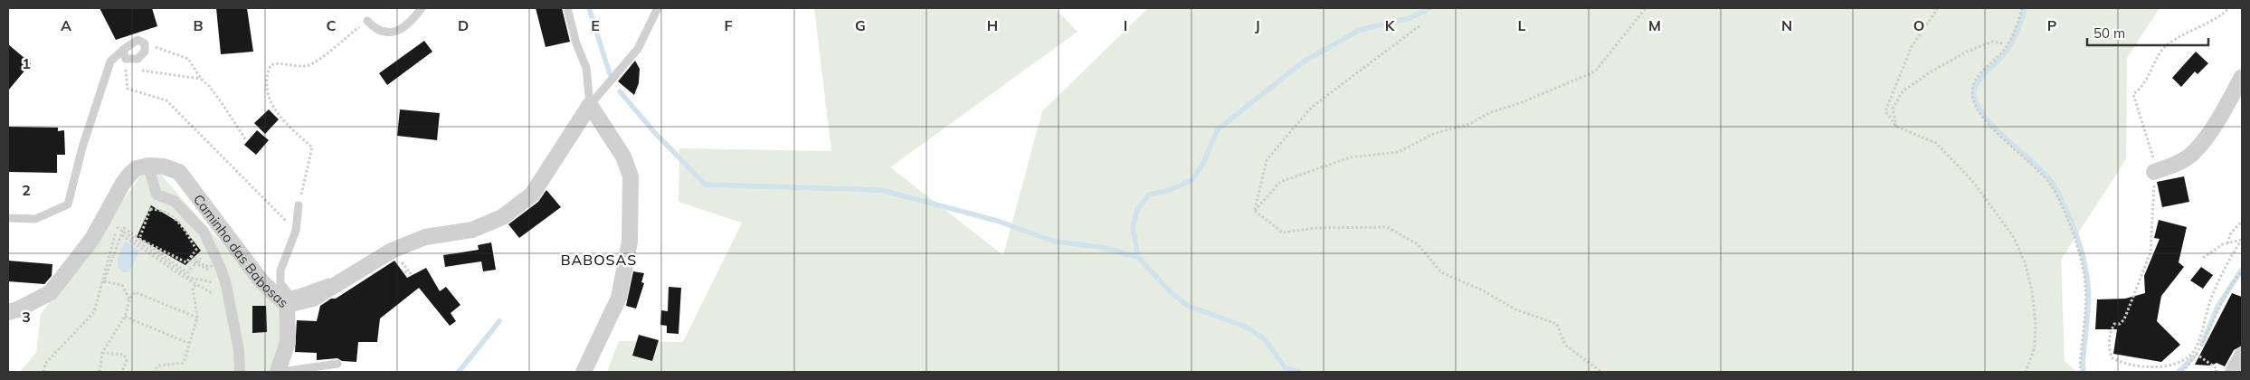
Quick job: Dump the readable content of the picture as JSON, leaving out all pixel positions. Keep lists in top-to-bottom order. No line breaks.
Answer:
{"streets":{"street":["Caminho das Babosas"]},"districts":["BABOSAS"],"scale_bar":"50 m","grid":{"columns":["A","B","C","D","E","F","G","H","I","J","K","L","M","N","O","P"],"rows":["1","2","3"]}}
